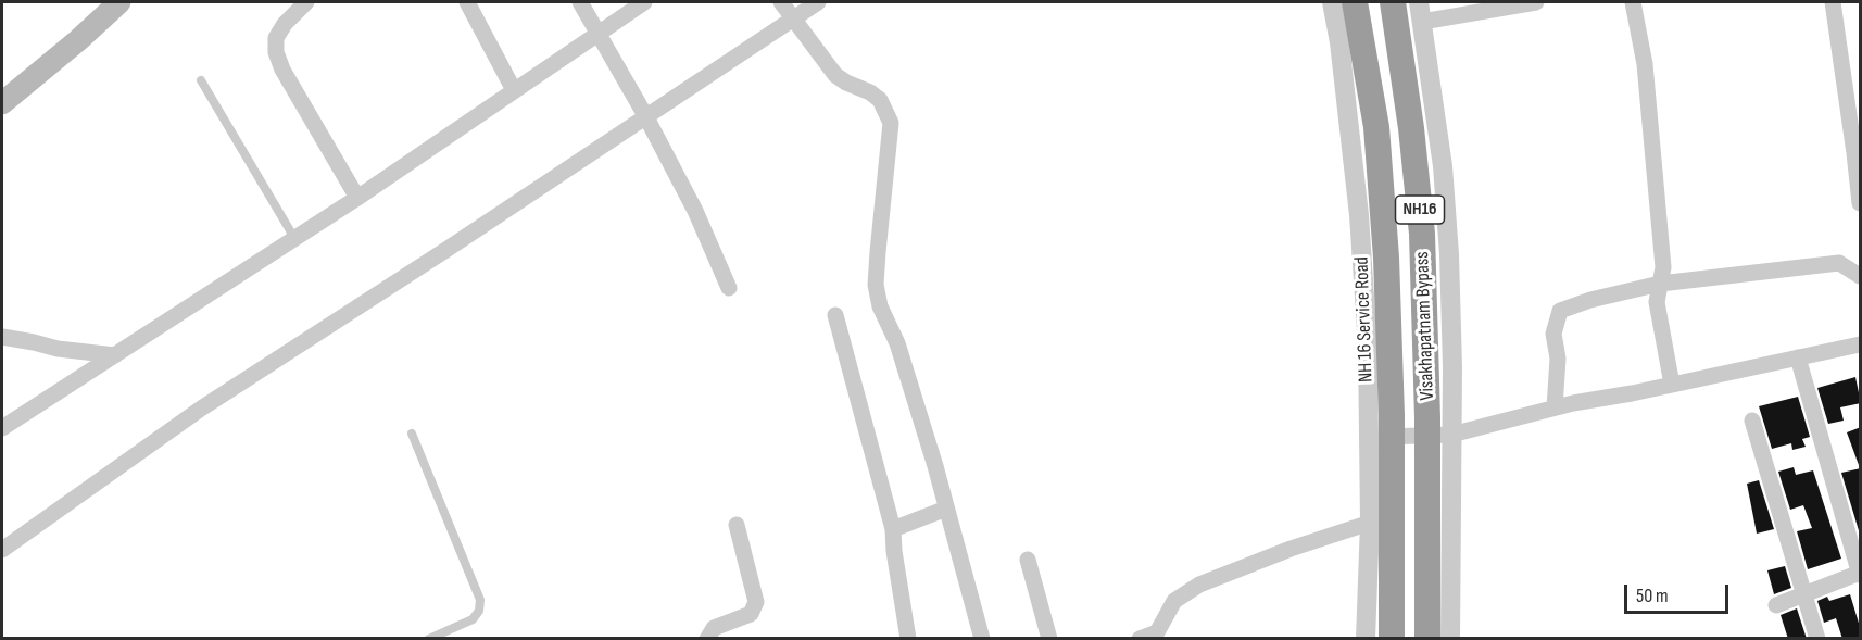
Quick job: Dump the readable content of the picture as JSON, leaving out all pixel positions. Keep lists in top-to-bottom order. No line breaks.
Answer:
{"streets":{"highway":["NH16","Visakhapatnam Bypass"],"street":["NH 16 Service Road"]},"scale_bar":"50 m"}
